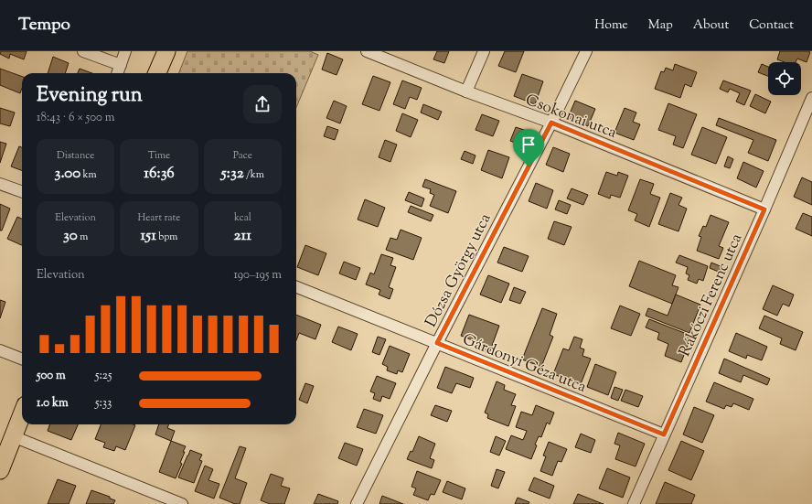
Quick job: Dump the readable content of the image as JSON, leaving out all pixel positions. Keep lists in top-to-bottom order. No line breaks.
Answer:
{"streets":{"street":["Csokonai utca","Dózsa György utca","Rákóczi Ferenc utca","Gárdonyi Géza utca"]},"crossings":[["Csokonai utca","Dózsa György utca"],["Csokonai utca","Rákóczi Ferenc utca"],["Dózsa György utca","Gárdonyi Géza utca"],["Rákóczi Ferenc utca","Gárdonyi Géza utca"]],"page":{"header":"Tempo","nav":["Home","Map","About","Contact"],"heading":["Evening run","18:43 · 6 × 500 m"],"stats":[["Distance","3.00 km"],["Time","16:36"],["Pace","5:32 /km"],["Elevation","30 m"],["Heart rate","151 bpm"],["kcal","211"]],"chart":["Elevation","190–195 m"],"list":[{"name":"500 m","note":"5:25"},{"name":"1.0 km","note":"5:33"}]}}
